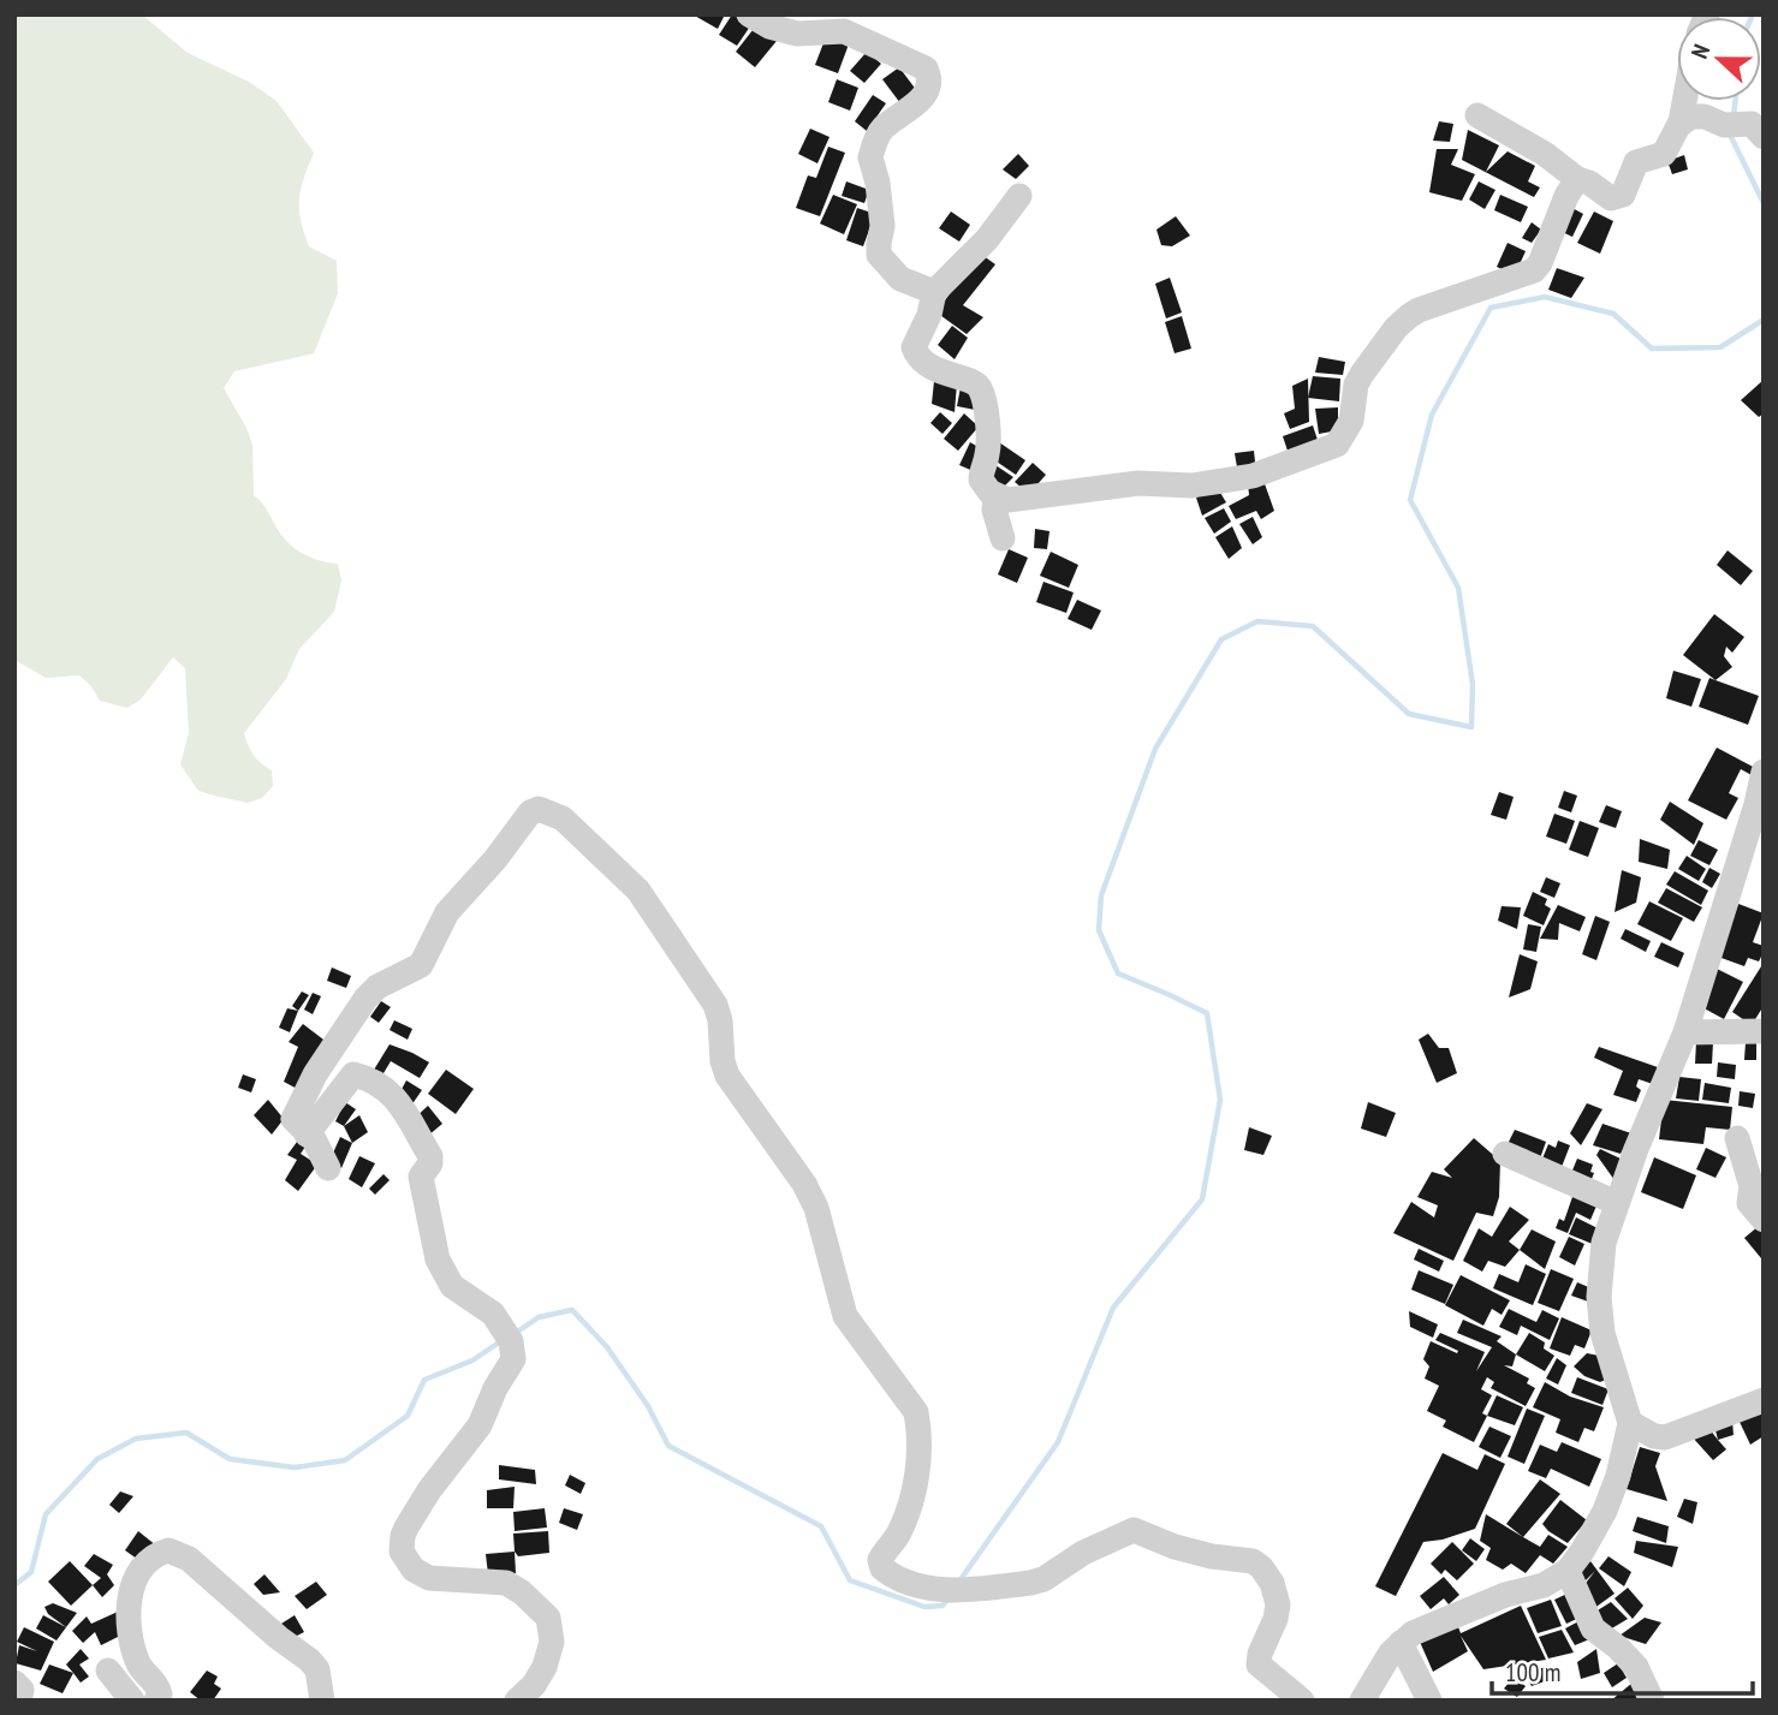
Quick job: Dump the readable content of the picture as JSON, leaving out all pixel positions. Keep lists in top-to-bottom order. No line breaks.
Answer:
{"scale_bar":"100 m","north":"left"}
